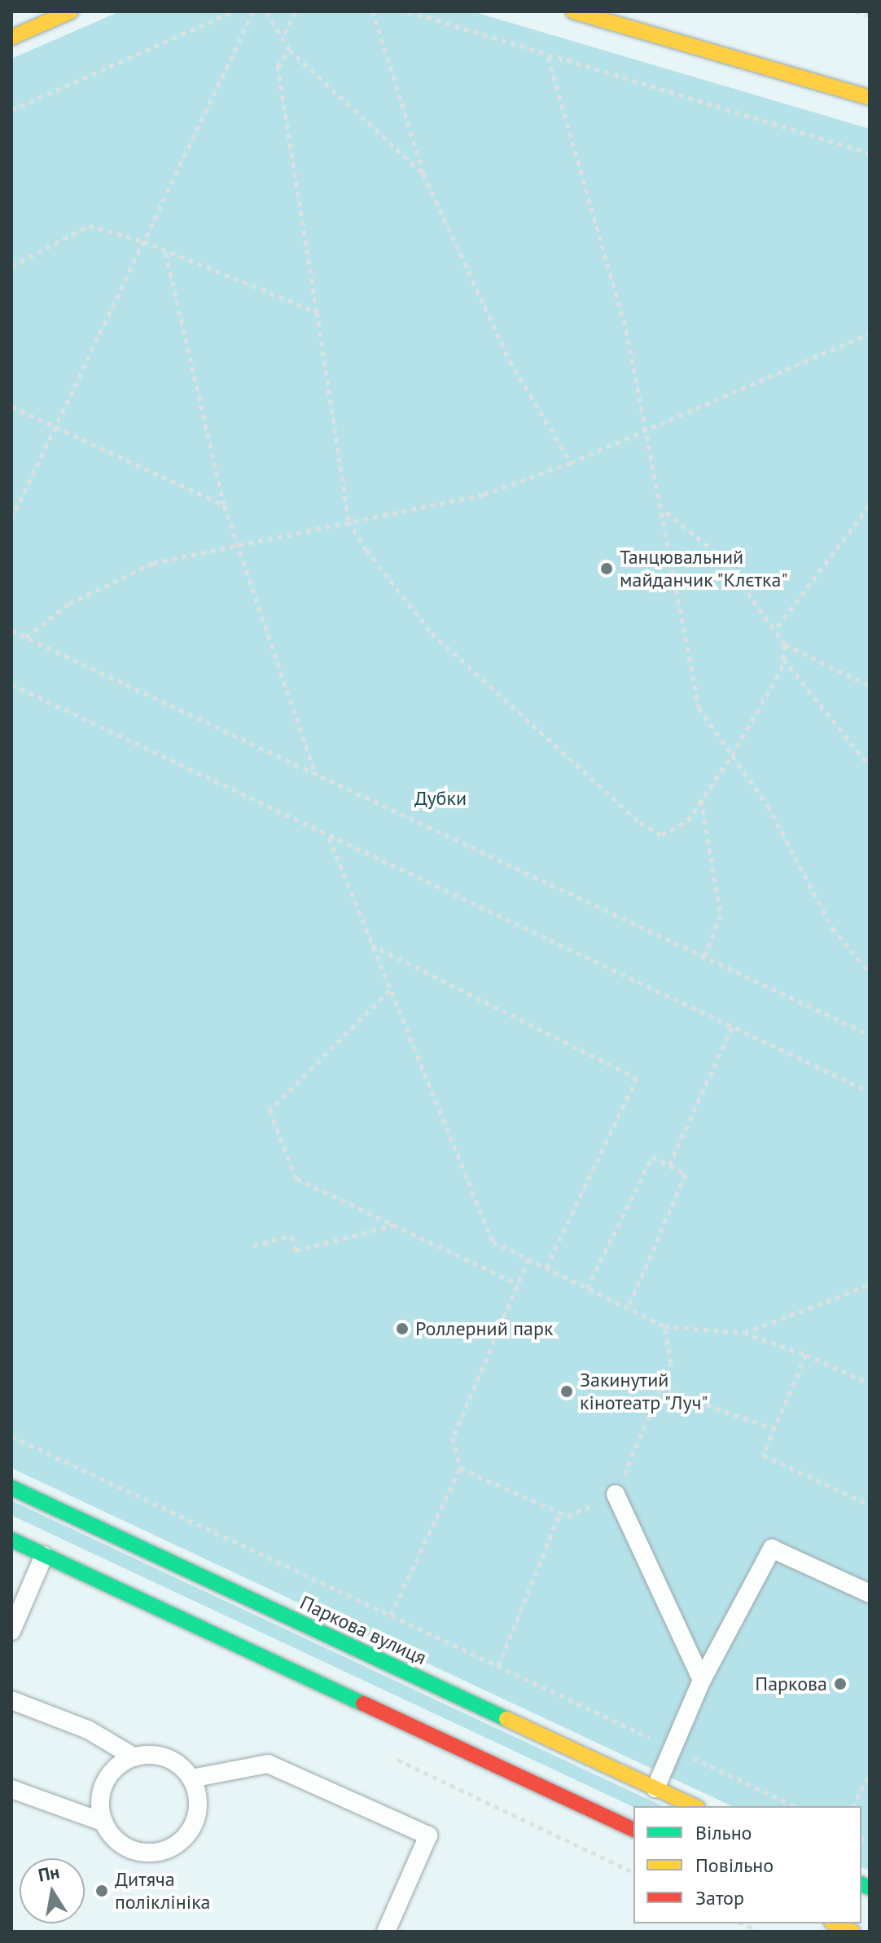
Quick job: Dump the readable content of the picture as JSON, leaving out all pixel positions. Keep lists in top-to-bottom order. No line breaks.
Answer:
{"streets":{"street":["Паркова вулиця"]},"parks":["Дубки"],"places":["Танцювальний майданчик \"Клєтка\"","Роллерний парк","Закинутий кінотеатр \"Луч\"","Паркова","Дитяча поліклініка"],"legend":["Вільно","Повільно","Затор"],"north":"top"}
